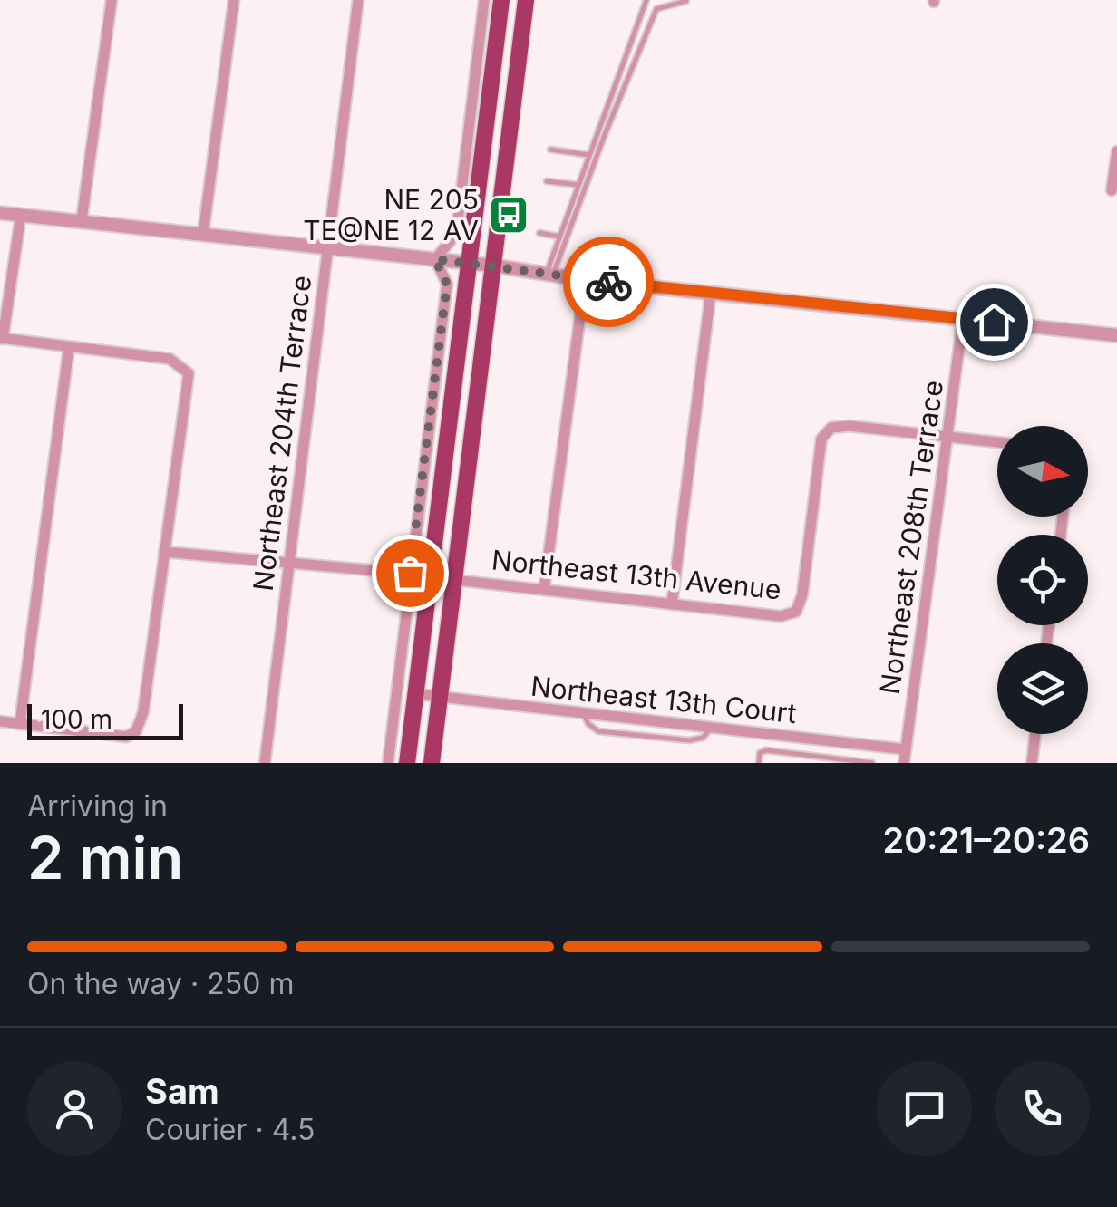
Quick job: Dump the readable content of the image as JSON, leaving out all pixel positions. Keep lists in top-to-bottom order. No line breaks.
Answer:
{"streets":{"street":["Northeast 204th Terrace","Northeast 208th Terrace","Northeast 13th Avenue","Northeast 13th Court"]},"crossings":[["Northeast 208th Terrace","Northeast 13th Avenue"],["Northeast 208th Terrace","Northeast 13th Court"]],"places":{"bus stop":["NE 205 TE@NE 12 AV"]},"scale_bar":"100 m","north":"right","page":{"scale":"100 m","heading":["2 min","Arriving in","20:21–20:26"],"panel":["Sam","Courier · 4.5"],"bar":"On the way · 250 m"}}
